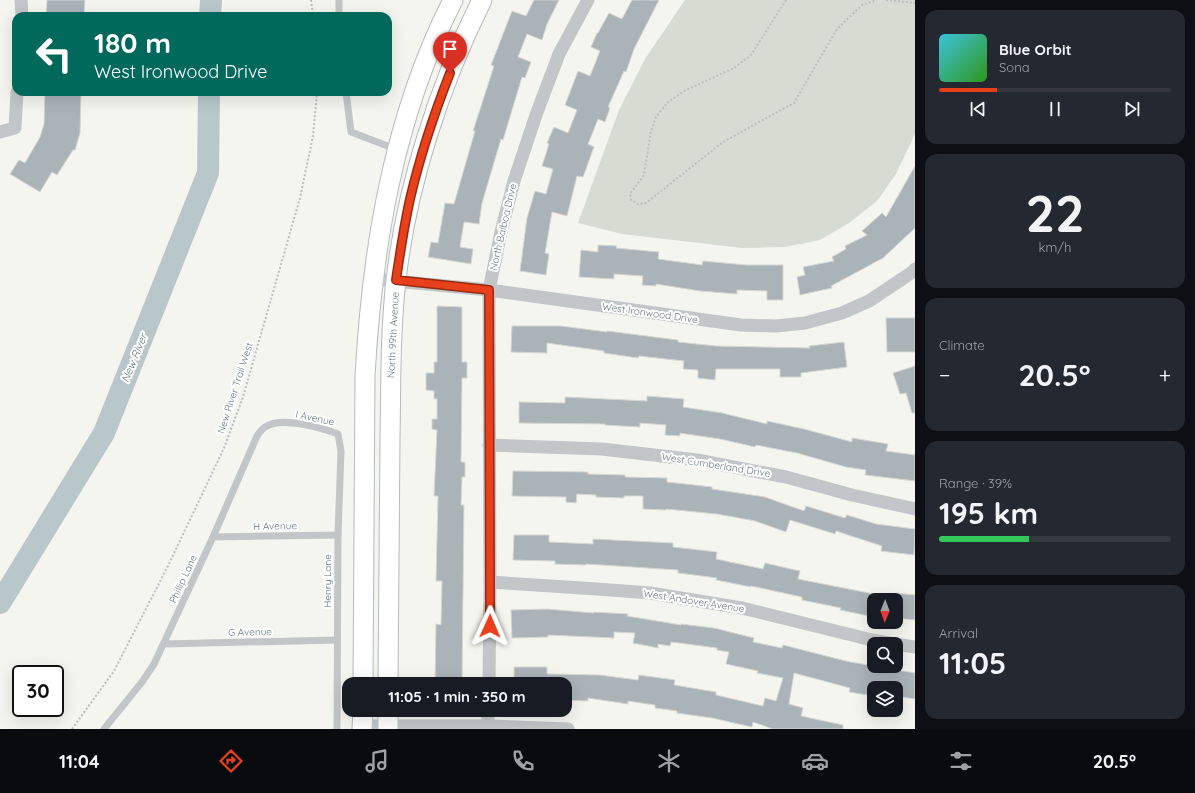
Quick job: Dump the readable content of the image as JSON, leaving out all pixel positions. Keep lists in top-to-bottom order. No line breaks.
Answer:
{"streets":{"main road":["North 99th Avenue"],"street":["North Balboa Drive","West Ironwood Drive","West Cumberland Drive","West Andover Avenue"],"lane":["I Avenue","H Avenue","Phillip Lane","Henry Lane","G Avenue"],"path":["New River Trail West"]},"crossings":[["North Balboa Drive","West Ironwood Drive"],["North Balboa Drive","West Cumberland Drive"],["North Balboa Drive","West Andover Avenue"],["West Ironwood Drive","North 99th Avenue"],["I Avenue","Phillip Lane"],["I Avenue","Henry Lane"],["H Avenue","Phillip Lane"],["H Avenue","Henry Lane"],["Phillip Lane","G Avenue"],["Henry Lane","G Avenue"]],"water":["New River"],"north":"bottom","page":{"turn":["180 m","West Ironwood Drive"],"song":["Blue Orbit","Sona"],"tile":[["22","km/h"],"Climate",["Range · 39%","195 km"],["Arrival","11:05"]],"heat":["−","20.5°","+"],"limit":"30","trip":"11:05 · 1 min · 350 m","tabs":["11:04","20.5°"]}}
